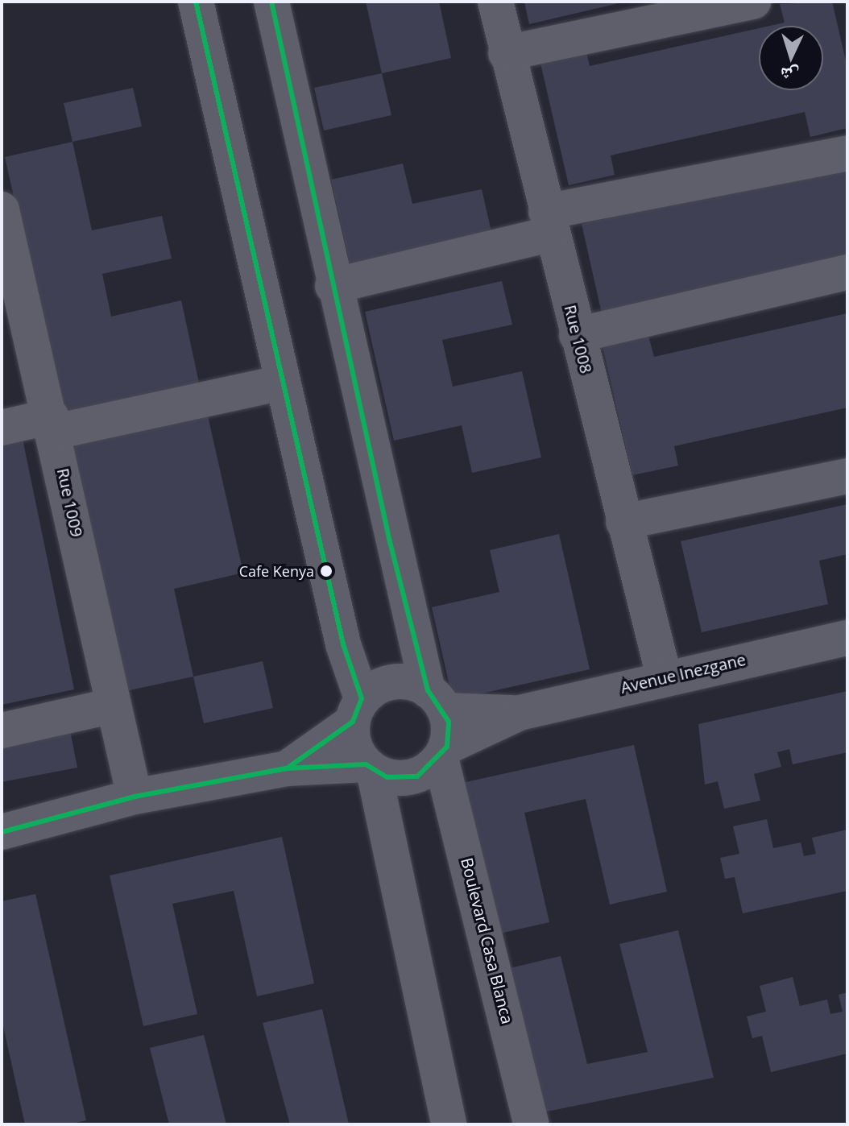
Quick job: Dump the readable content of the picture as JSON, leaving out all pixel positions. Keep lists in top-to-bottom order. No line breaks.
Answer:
{"streets":{"street":["Rue 1008","Rue 1009","Avenue Inezgane","Boulevard Casa Blanca"]},"crossings":[["Rue 1008","Avenue Inezgane"]],"places":["Cafe Kenya"],"north":"bottom"}
